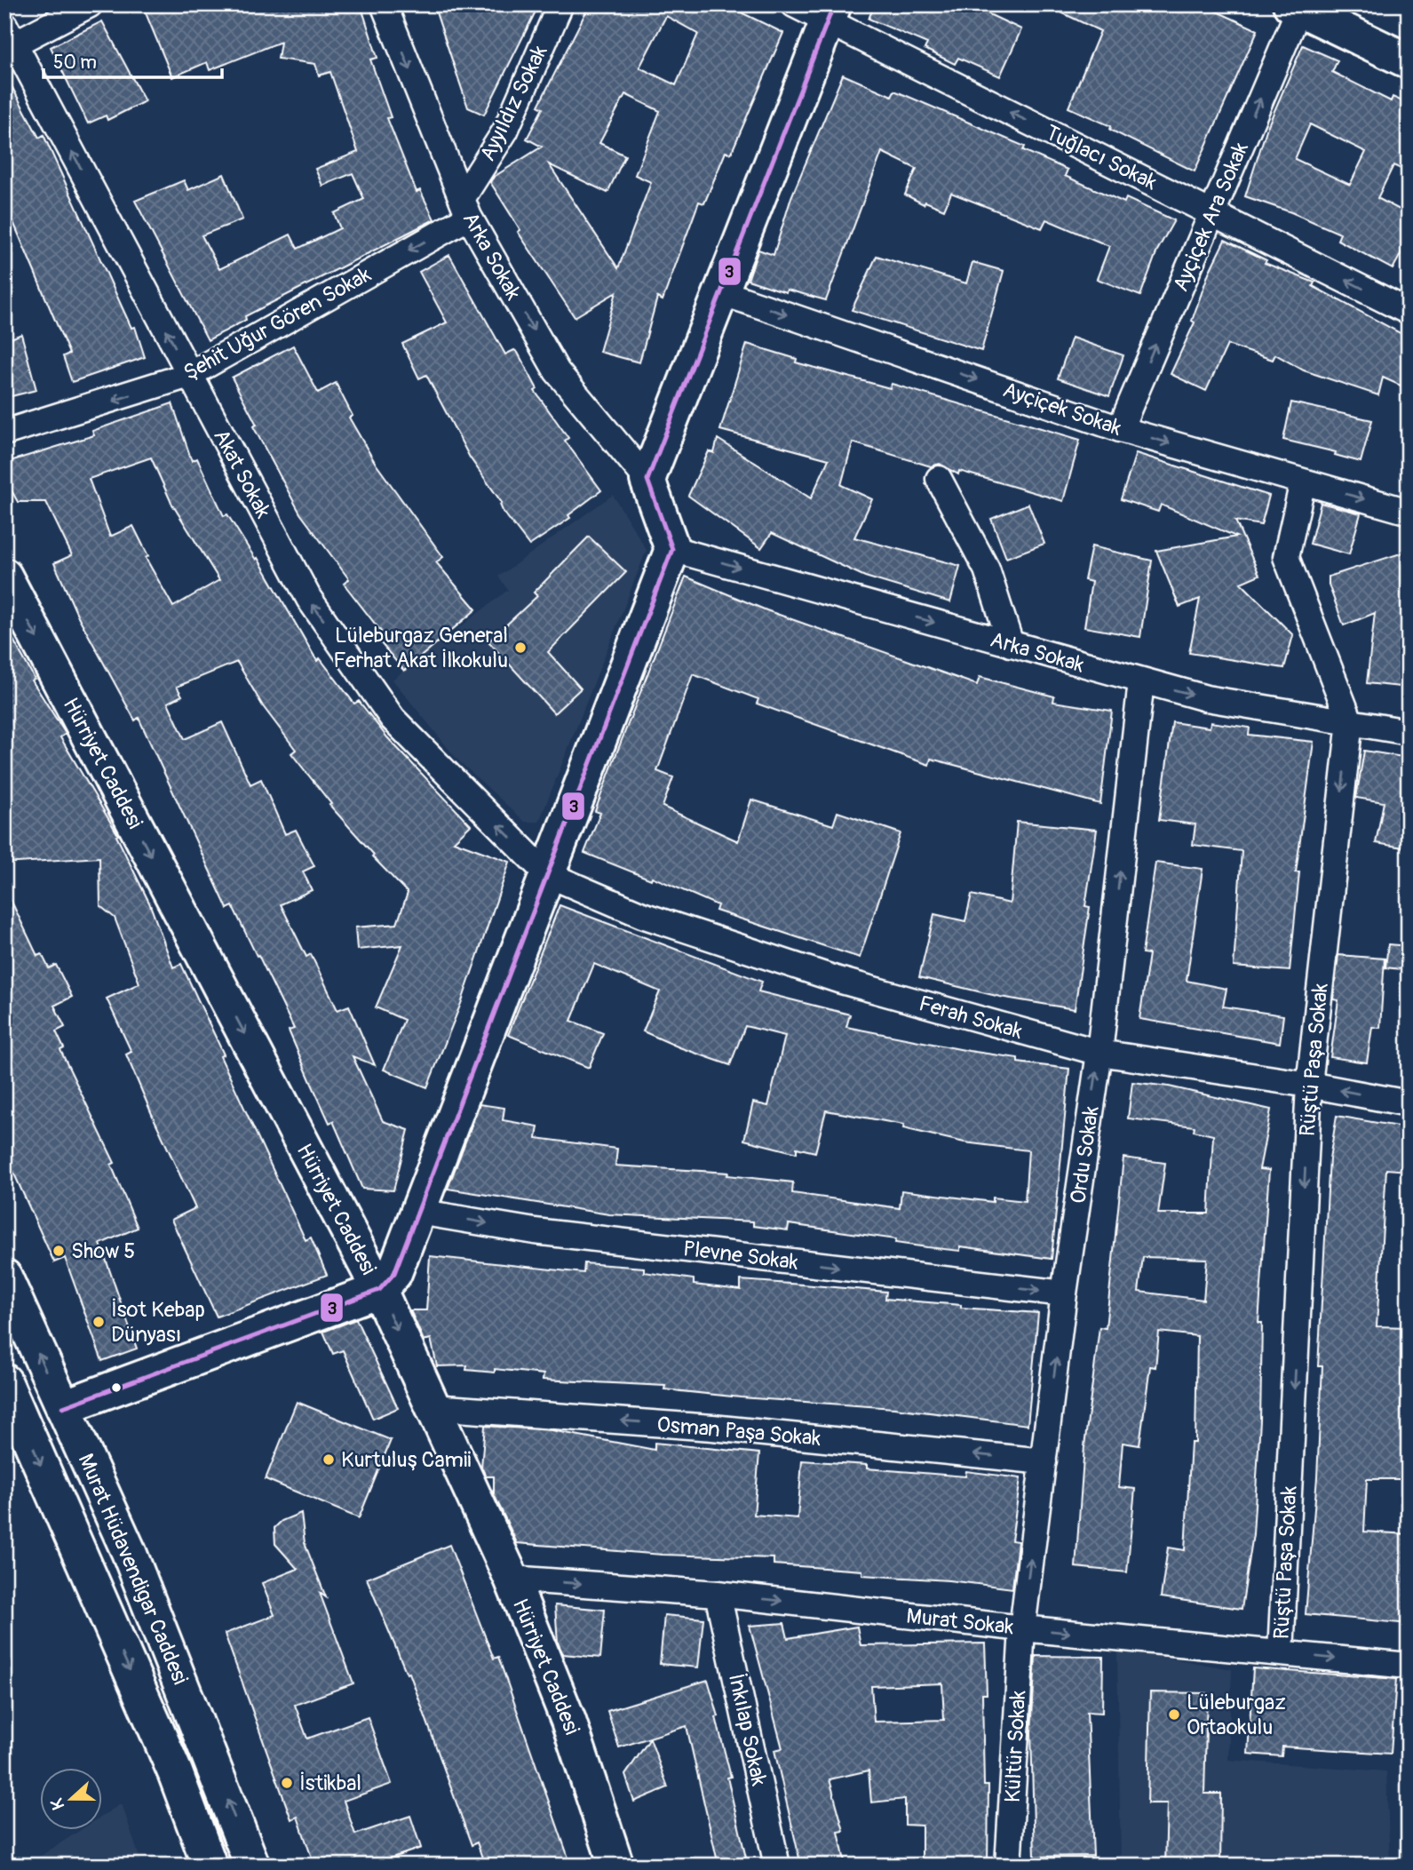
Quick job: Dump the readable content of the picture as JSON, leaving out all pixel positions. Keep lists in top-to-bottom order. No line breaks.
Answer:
{"streets":{"main road":["Hürriyet Caddesi","Murat Hüdavendigar Caddesi"],"street":["Ayyıldız Sokak","Tuğlacı Sokak","Ayçiçek Ara Sokak","Arka Sokak","Şehit Uğur Gören Sokak","Ayçiçek Sokak","Akat Sokak","Ferah Sokak","Rüştü Paşa Sokak","Ordu Sokak","Plevne Sokak","Osman Paşa Sokak","Murat Sokak","İnkılap Sokak","Kültür Sokak"]},"crossings":[["Ayyıldız Sokak","Arka Sokak"],["Ayyıldız Sokak","Şehit Uğur Gören Sokak"],["Tuğlacı Sokak","Ayçiçek Ara Sokak"],["Ayçiçek Ara Sokak","Ayçiçek Sokak"],["Arka Sokak","Şehit Uğur Gören Sokak"],["Arka Sokak","Rüştü Paşa Sokak"],["Arka Sokak","Ordu Sokak"],["Şehit Uğur Gören Sokak","Akat Sokak"],["Ayçiçek Sokak","Rüştü Paşa Sokak"],["Akat Sokak","Ferah Sokak"],["Hürriyet Caddesi","Osman Paşa Sokak"],["Hürriyet Caddesi","Murat Sokak"],["Ferah Sokak","Rüştü Paşa Sokak"],["Ferah Sokak","Ordu Sokak"],["Rüştü Paşa Sokak","Murat Sokak"],["Ordu Sokak","Plevne Sokak"],["Ordu Sokak","Osman Paşa Sokak"],["Ordu Sokak","Murat Sokak"],["Ordu Sokak","Kültür Sokak"],["Murat Sokak","İnkılap Sokak"],["Murat Sokak","Kültür Sokak"]],"one_way":["Tuğlacı Sokak","Ayçiçek Ara Sokak","Arka Sokak","Şehit Uğur Gören Sokak","Ayçiçek Sokak","Akat Sokak","Hürriyet Caddesi","Rüştü Paşa Sokak","Ordu Sokak","Plevne Sokak","Osman Paşa Sokak","Murat Sokak"],"places":["Lüleburgaz General Ferhat Akat İlkokulu","Show 5","İsot Kebap Dünyası","Kurtuluş Camii","Lüleburgaz Ortaokulu","İstikbal"],"lines":["transit line 3"],"scale_bar":"50 m","north":"left"}
